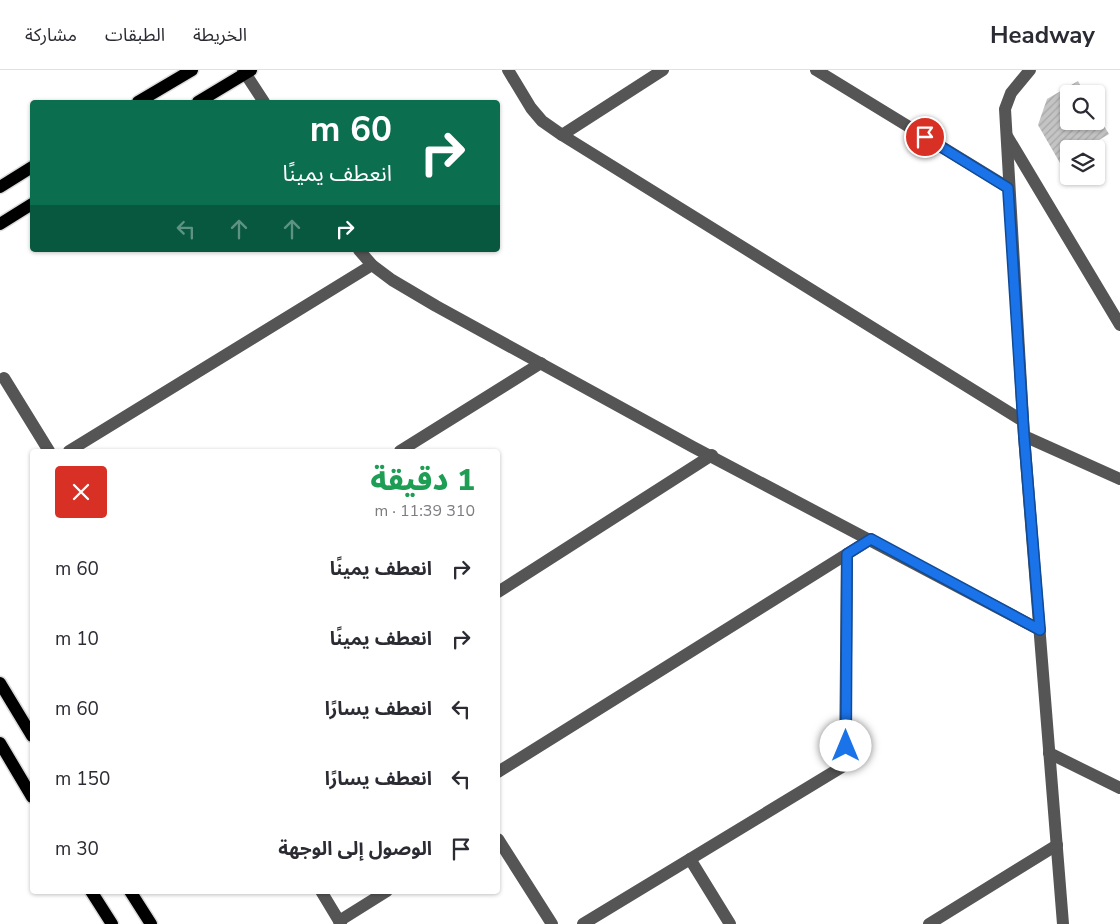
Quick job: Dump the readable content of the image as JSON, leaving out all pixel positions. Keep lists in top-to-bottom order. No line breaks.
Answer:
{"page":{"header":"Headway","nav":["الخريطة","الطبقات","مشاركة"],"turn":["60 m","انعطف يمينًا"],"heading":["1 دقيقة","310 m · 11:39"],"list":[{"name":"انعطف يمينًا","value":"60 m"},{"name":"انعطف يمينًا","value":"10 m"},{"name":"انعطف يسارًا","value":"60 m"},{"name":"انعطف يسارًا","value":"150 m"},{"name":"الوصول إلى الوجهة","value":"30 m"}]}}
